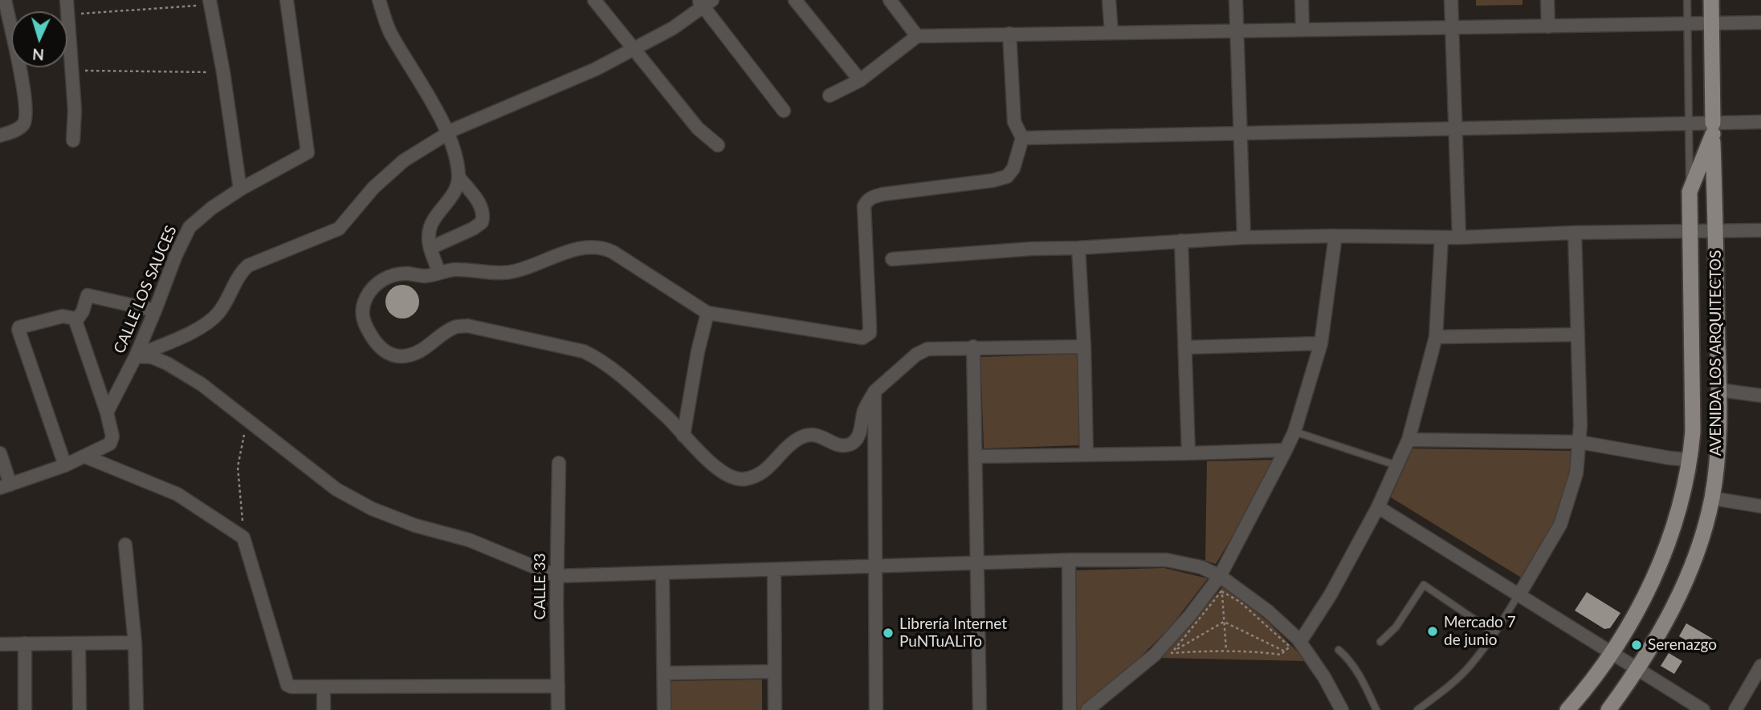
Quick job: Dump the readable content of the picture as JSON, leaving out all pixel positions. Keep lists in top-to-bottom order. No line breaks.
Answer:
{"streets":{"main road":["AVENIDA LOS ARQUITECTOS"],"street":["CALLE LOS SAUCES","CALLE 33"]},"places":["Mercado 7 de junio","Librería Internet PuNTuALiTo","Serenazgo"],"north":"bottom"}
